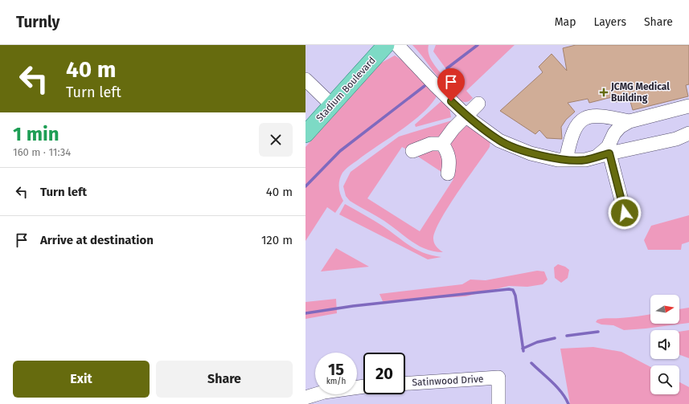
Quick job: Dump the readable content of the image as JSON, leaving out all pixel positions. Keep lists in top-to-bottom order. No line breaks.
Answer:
{"streets":{"main road":["Stadium Boulevard"],"street":["Satinwood Drive"]},"places":{"health":["JCMG Medical Building"]},"north":"right","page":{"header":"Turnly","nav":["Map","Layers","Share"],"turn":["40 m","Turn left"],"heading":["1 min","160 m · 11:34"],"list":[{"name":"Turn left","value":"40 m"},{"name":"Arrive at destination","value":"120 m"}],"speed":"15 km/h","limit":"20","buttons":["Exit","Share"]}}
